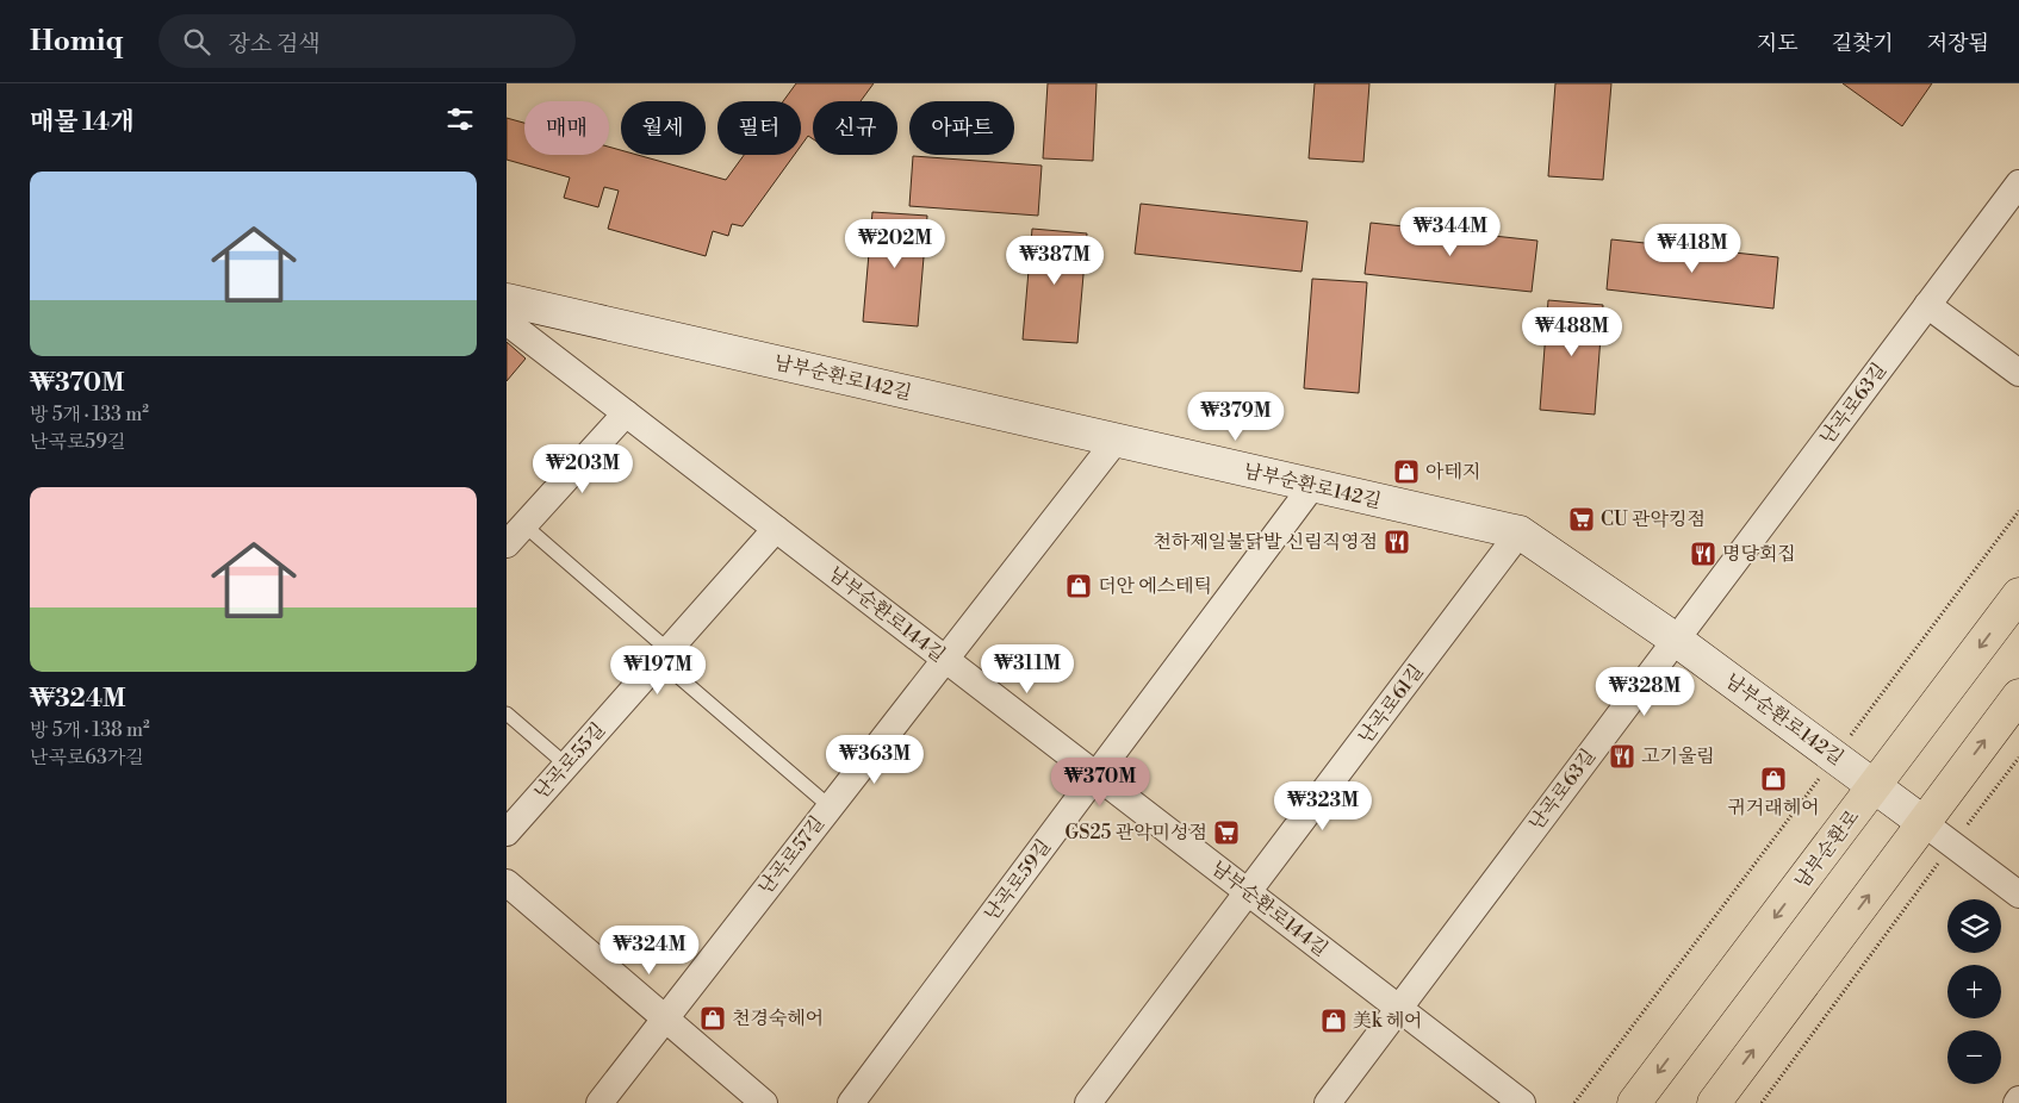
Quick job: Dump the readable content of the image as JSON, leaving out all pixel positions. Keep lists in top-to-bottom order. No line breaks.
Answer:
{"streets":{"main road":["남부순환로"],"street":["남부순환로142길","난곡로63길","남부순환로144길","난곡로61길","난곡로55길","난곡로57길","난곡로59길"]},"crossings":[["남부순환로142길","난곡로63길"],["남부순환로142길","난곡로61길"],["남부순환로142길","남부순환로"],["남부순환로142길","난곡로57길"],["남부순환로142길","난곡로59길"],["난곡로63길","남부순환로144길"],["남부순환로144길","난곡로61길"],["남부순환로144길","난곡로55길"],["남부순환로144길","난곡로57길"],["남부순환로144길","난곡로59길"]],"places":{"shop":["아테지","더안 에스테틱","귀거래헤어","천경숙헤어","美k 헤어"],"supermarket":["CU 관악킹점","GS25 관악미성점"],"restaurant":["천하제일불닭발 신림직영점","명당회집","고기울림"]},"page":{"header":"Homiq","search":"장소 검색","nav":["지도","길찾기","저장됨"],"heading":"매물 14개","chip":["매매","월세","필터","신규","아파트"],"list":[{"name":"₩370M","note":"방 5개 · 133 m² · 난곡로59길"},{"name":"₩324M","note":"방 5개 · 138 m² · 난곡로63가길"}],"price":["₩344M","₩202M","₩418M","₩387M","₩488M","₩379M","₩203M","₩311M","₩197M","₩328M","₩363M","₩370M","₩323M","₩324M"],"map_buttons":["+","−"]}}
